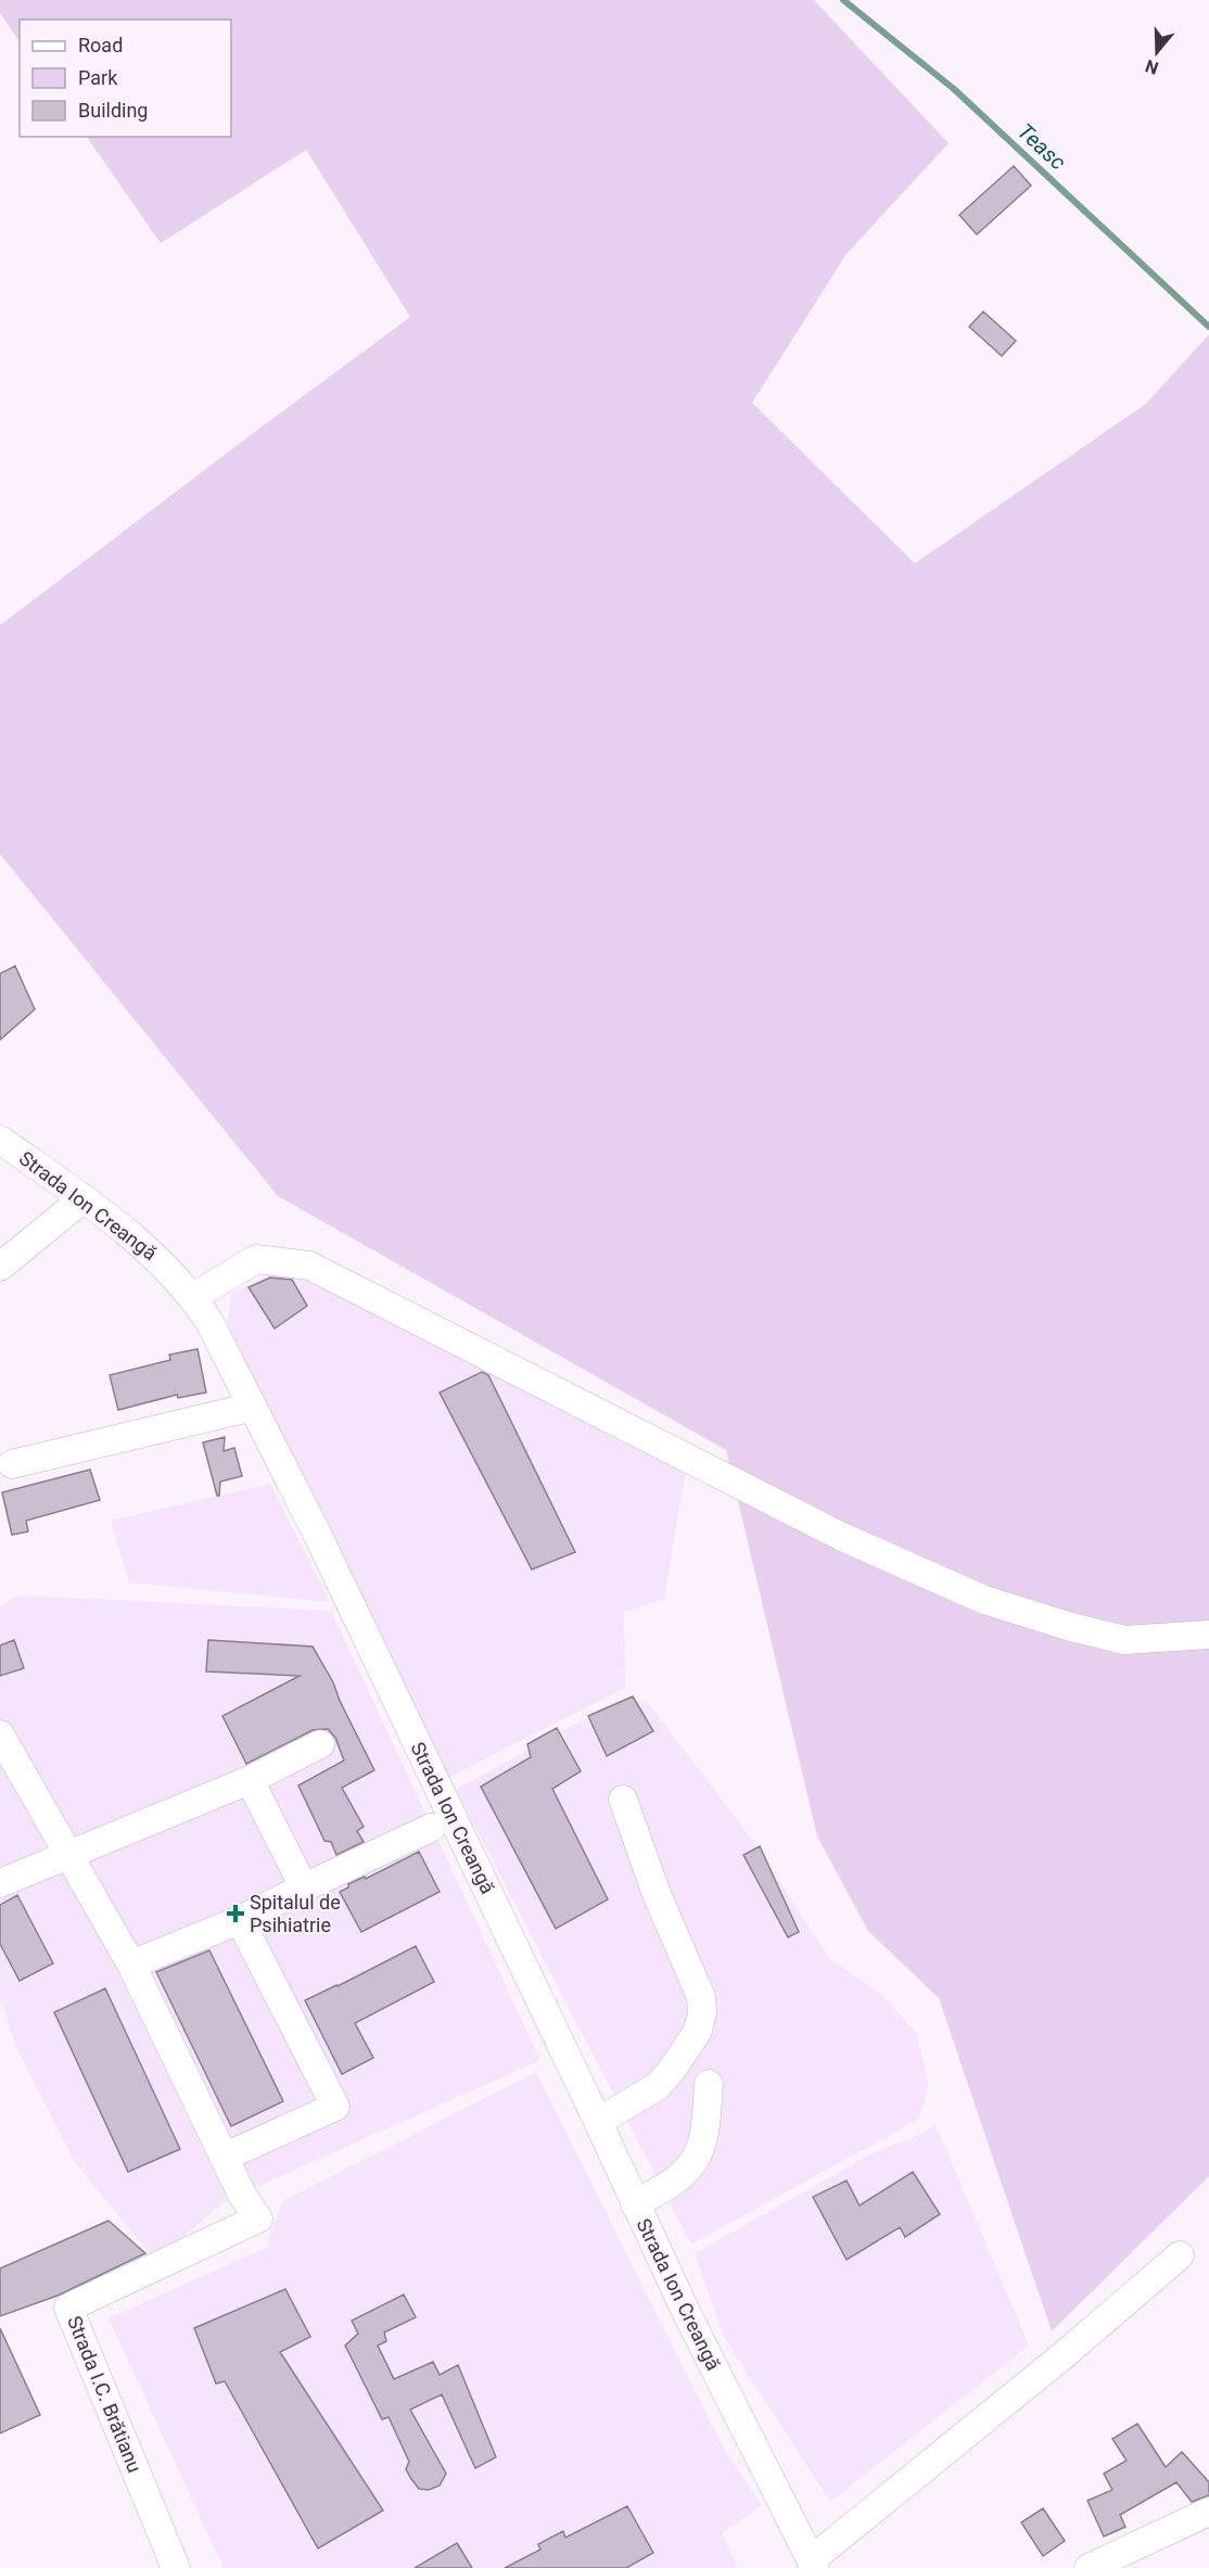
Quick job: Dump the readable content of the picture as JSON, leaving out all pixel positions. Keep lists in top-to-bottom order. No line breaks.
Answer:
{"streets":{"street":["Strada Ion Creangă","Strada I.C. Brătianu"]},"water":["Teasc"],"places":{"health":["Spitalul de Psihiatrie"]},"legend":["Road","Park","Building"],"north":"bottom"}
